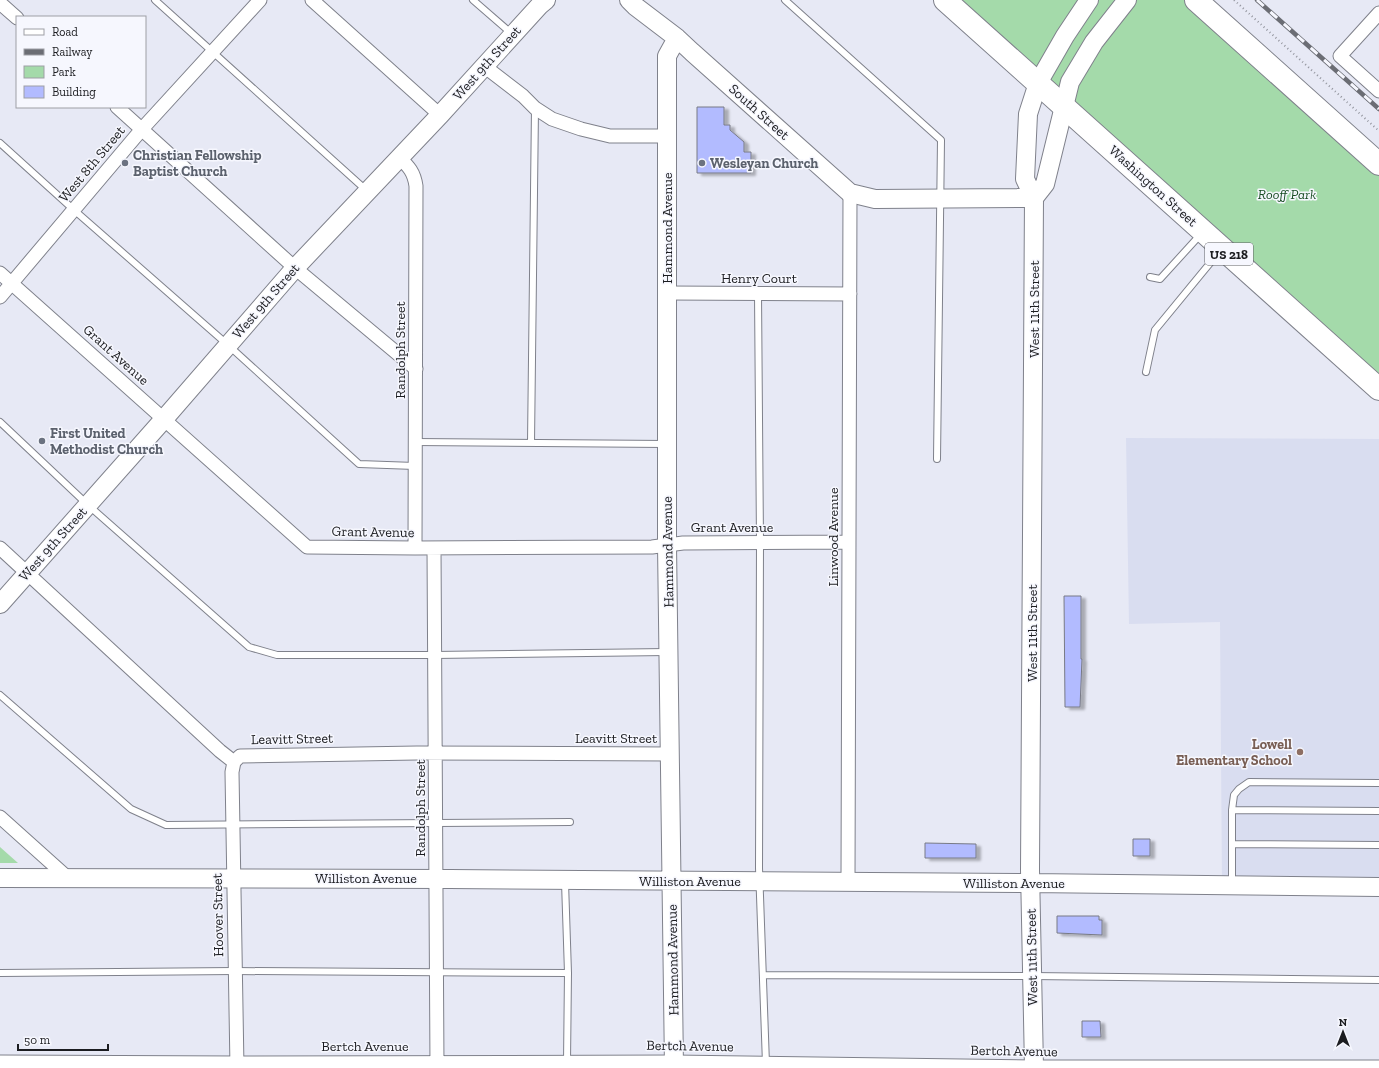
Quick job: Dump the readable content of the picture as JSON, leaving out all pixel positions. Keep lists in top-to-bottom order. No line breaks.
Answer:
{"streets":{"highway":["Washington Street","US 218"],"main road":["West 9th Street","South Street","Hammond Avenue","West 11th Street","Williston Avenue"],"street":["West 8th Street","Henry Court","Randolph Street","Grant Avenue","Linwood Avenue","Leavitt Street","Hoover Street","Bertch Avenue"]},"crossings":[["West 9th Street","Randolph Street"],["West 9th Street","Grant Avenue"],["South Street","Hammond Avenue"],["South Street","West 11th Street"],["South Street","Linwood Avenue"],["West 8th Street","Grant Avenue"],["Washington Street","West 11th Street"],["Hammond Avenue","Henry Court"],["Hammond Avenue","Grant Avenue"],["Hammond Avenue","Leavitt Street"],["Hammond Avenue","Williston Avenue"],["Hammond Avenue","Bertch Avenue"],["Henry Court","Linwood Avenue"],["West 11th Street","Williston Avenue"],["West 11th Street","Bertch Avenue"],["Randolph Street","Grant Avenue"],["Randolph Street","Leavitt Street"],["Randolph Street","Williston Avenue"],["Randolph Street","Bertch Avenue"],["Grant Avenue","Linwood Avenue"],["Linwood Avenue","Williston Avenue"],["Leavitt Street","Hoover Street"],["Williston Avenue","Hoover Street"],["Hoover Street","Bertch Avenue"]],"parks":["Rooff Park"],"places":["Christian Fellowship Baptist Church","Wesleyan Church","First United Methodist Church","Lowell Elementary School"],"legend":["Road","Railway","Park","Building"],"scale_bar":"50 m","north":"top"}
